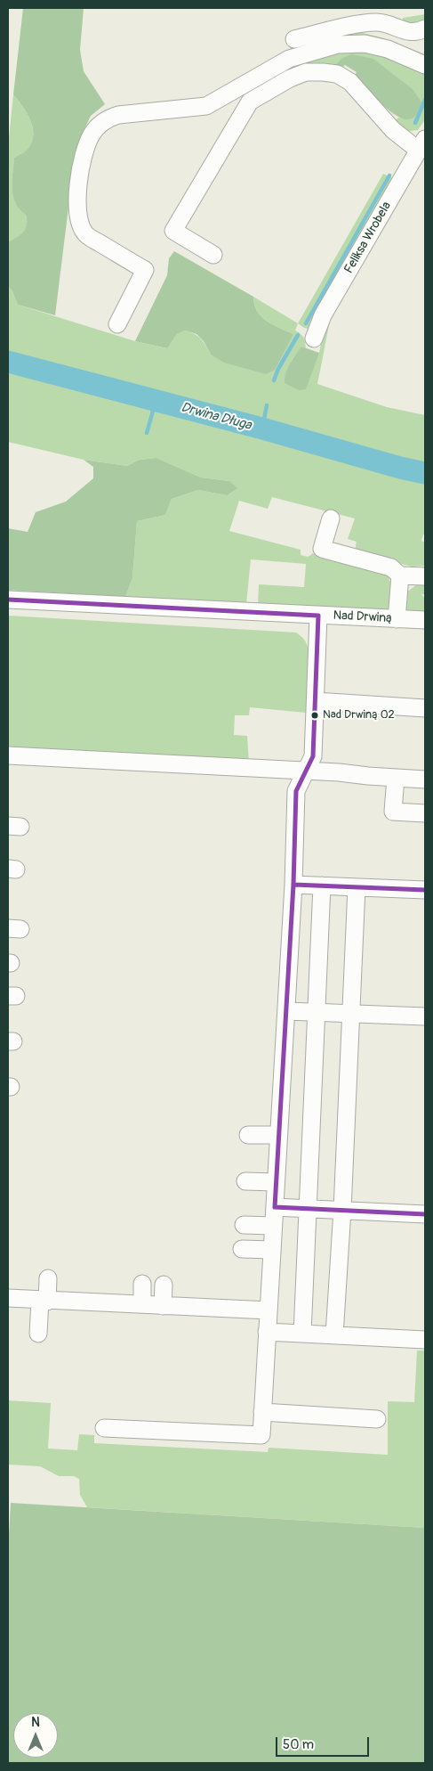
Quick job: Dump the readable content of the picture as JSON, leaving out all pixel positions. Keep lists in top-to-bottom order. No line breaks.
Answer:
{"streets":{"street":["Feliksa Wrobela","Nad Drwiną"]},"water":["Drwina Długa"],"places":["Nad Drwiną 02"],"scale_bar":"50 m","north":"top"}
